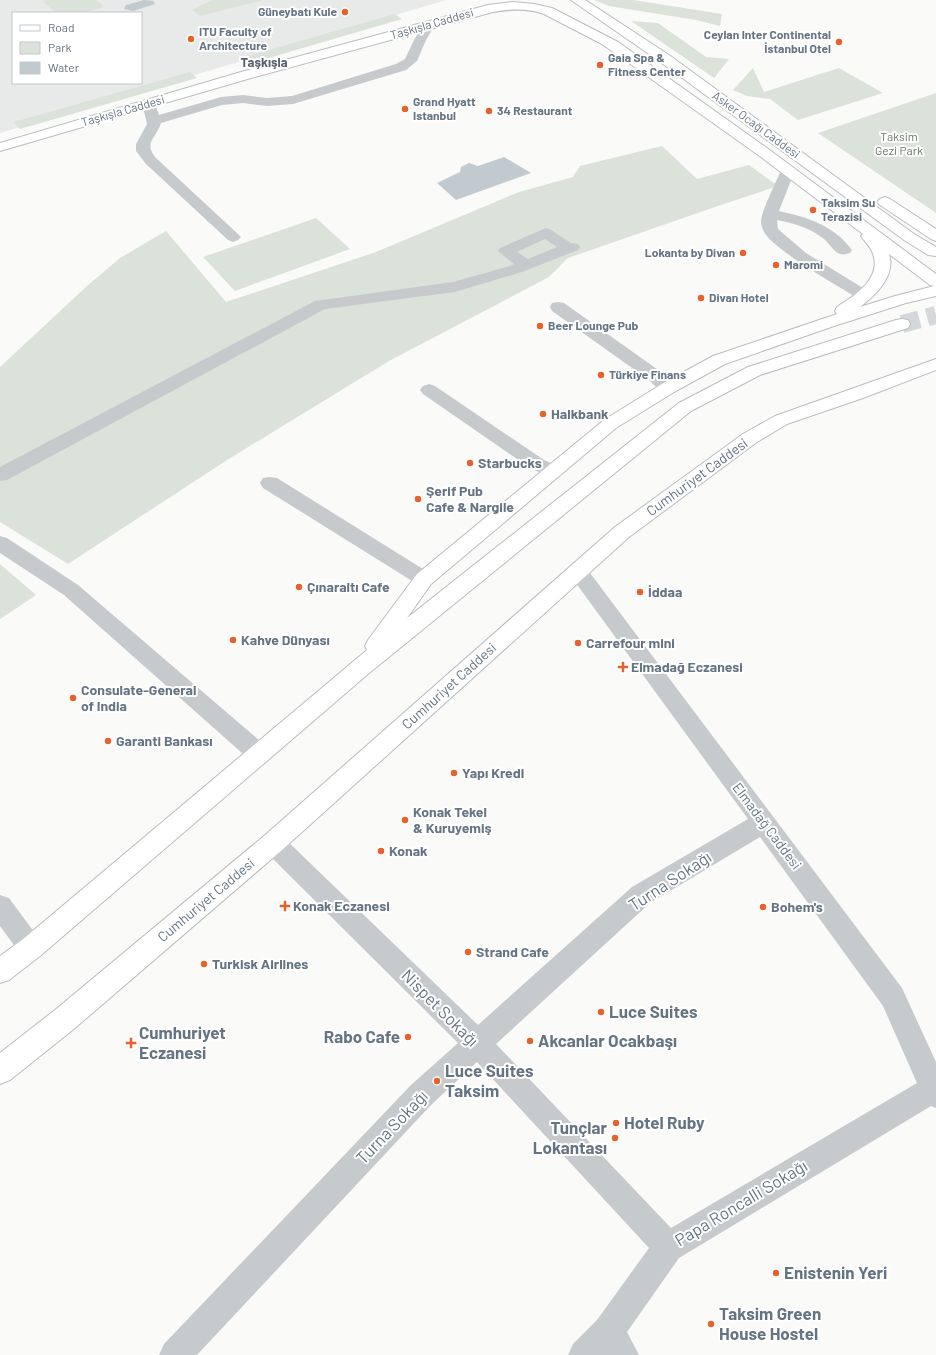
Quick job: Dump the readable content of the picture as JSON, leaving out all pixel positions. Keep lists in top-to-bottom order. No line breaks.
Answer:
{"streets":{"main road":["Taşkışla Caddesi","Asker Ocağı Caddesi","Cumhuriyet Caddesi"],"street":["Elmadağ Caddesi","Turna Sokağı","Nispet Sokağı","Papa Roncalli Sokağı"]},"crossings":[["Taşkışla Caddesi","Asker Ocağı Caddesi"],["Cumhuriyet Caddesi","Elmadağ Caddesi"],["Cumhuriyet Caddesi","Nispet Sokağı"],["Elmadağ Caddesi","Turna Sokağı"],["Elmadağ Caddesi","Papa Roncalli Sokağı"],["Turna Sokağı","Nispet Sokağı"],["Nispet Sokağı","Papa Roncalli Sokağı"]],"districts":["Taşkışla"],"parks":["Taksim Gezi Park"],"places":{"other":["Güneybatı Kule","ITU Faculty of Architecture","Ceylan Inter Continental İstanbul Otel","Gaia Spa & Fitness Center","Grand Hyatt Istanbul","34 Restaurant","Taksim Su Terazisi","Lokanta by Divan","Maromi","Divan Hotel","Beer Lounge Pub","Türkiye Finans","Halkbank","Starbucks","Şerif Pub Cafe & Nargile","Çınaraltı Cafe","İddaa","Kahve Dünyası","Carrefour mini","Consulate-General of India","Garanti Bankası","Yapı Kredi","Konak Tekel & Kuruyemiş","Konak","Bohem's","Strand Cafe","Turkisk Airlines","Luce Suites","Rabo Cafe","Akcanlar Ocakbaşı","Luce Suites Taksim","Hotel Ruby","Tunçlar Lokantası","Enistenin Yeri","Taksim Green House Hostel"],"health":["Elmadağ Eczanesi","Konak Eczanesi","Cumhuriyet Eczanesi"]},"legend":["Road","Park","Water"]}
